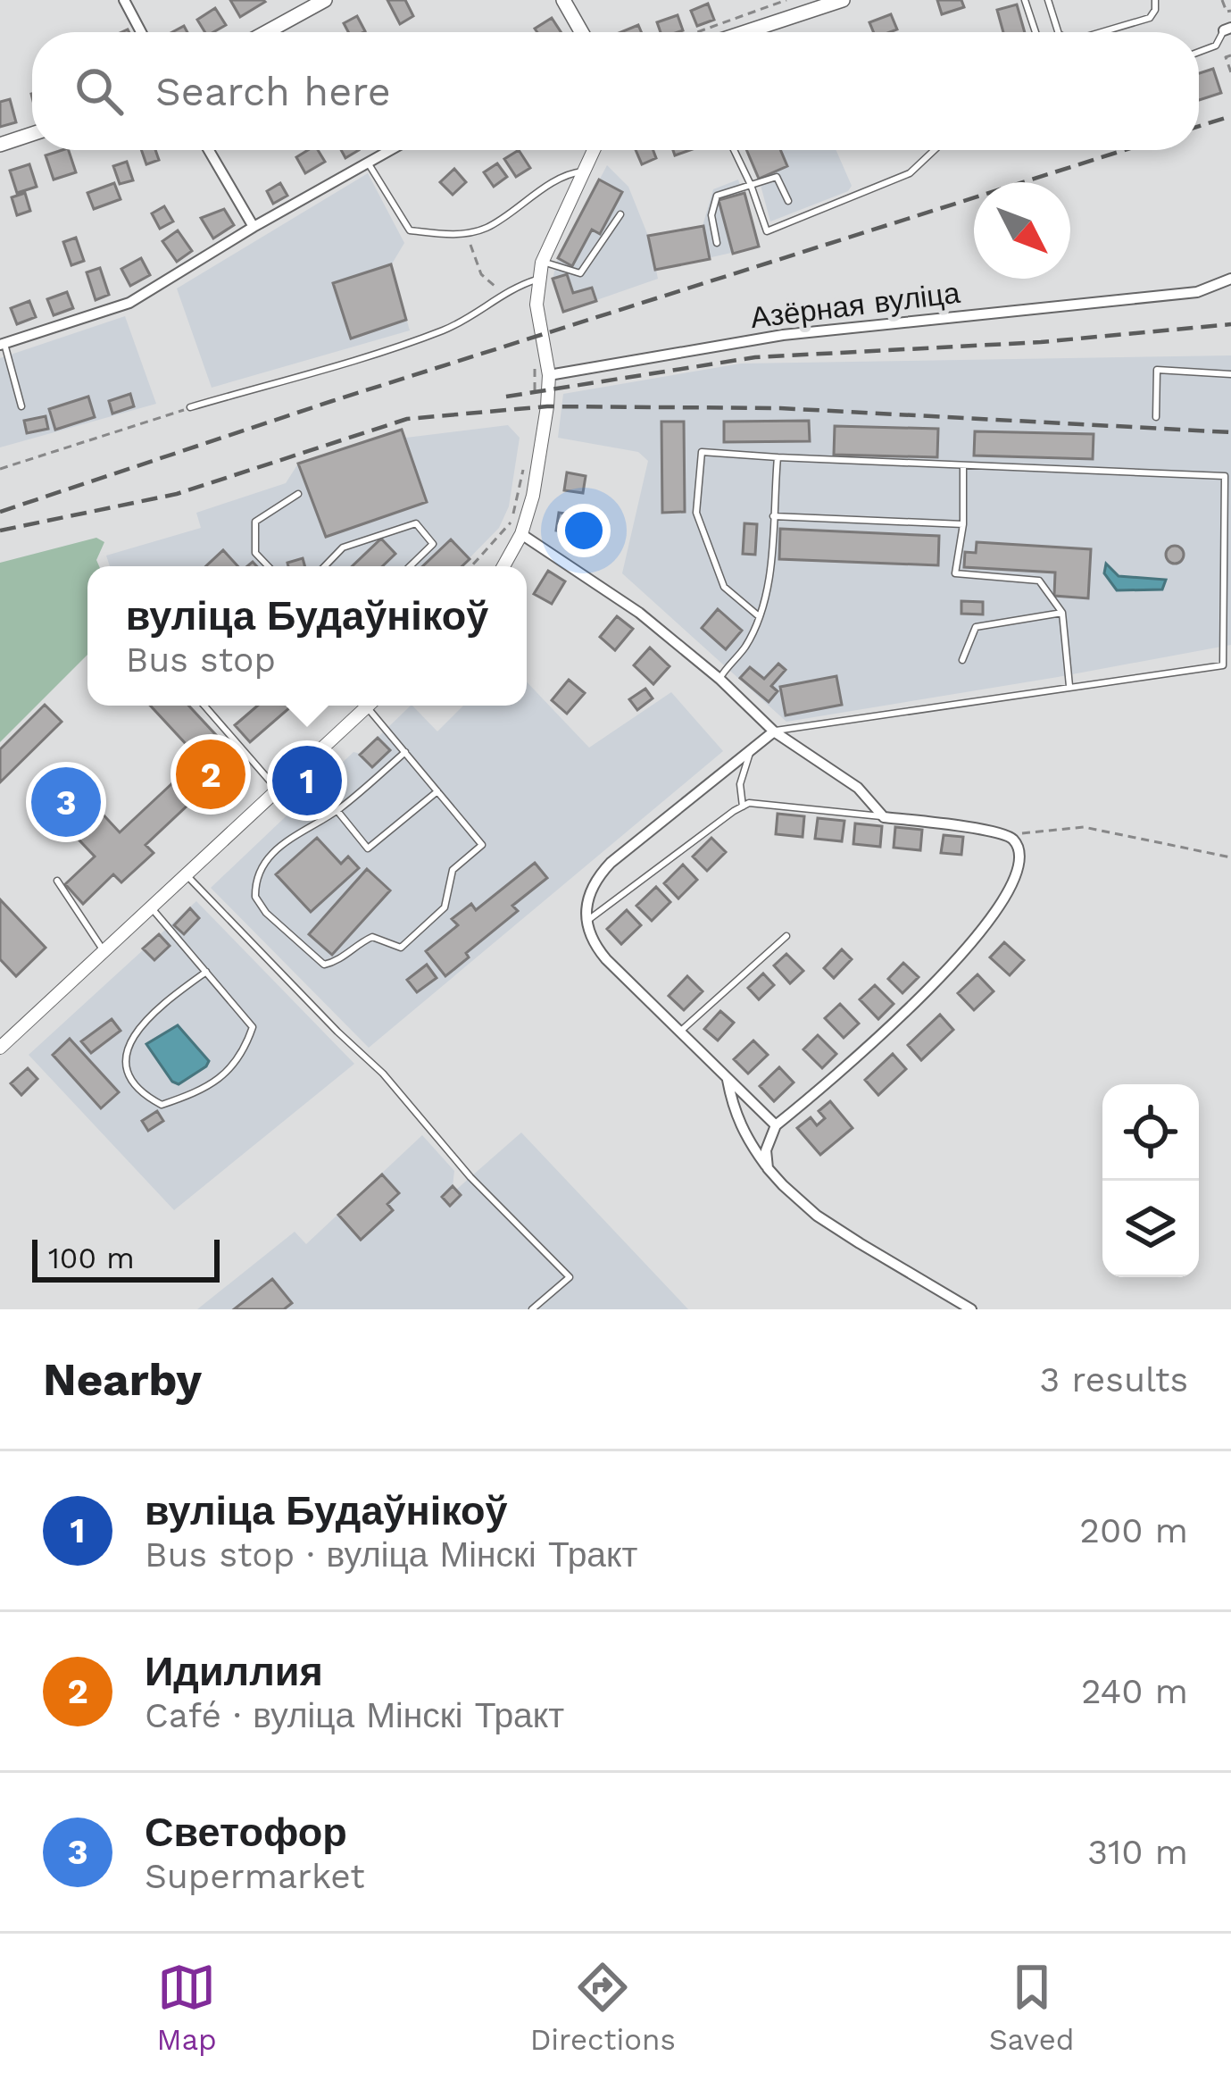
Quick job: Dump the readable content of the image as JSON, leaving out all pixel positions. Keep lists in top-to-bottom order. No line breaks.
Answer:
{"streets":{"street":["Азёрная вуліца"]},"scale_bar":"100 m","north":"bottom right","page":{"search":"Search here","popup":["вуліца Будаўнікоў","Bus stop"],"pins":["2","1","3"],"scale":"100 m","heading":["Nearby","3 results"],"list":[{"mark":"1","name":"вуліца Будаўнікоў","note":"Bus stop · вуліца Мінскі Тракт","value":"200 m"},{"mark":"2","name":"Идиллия","note":"Café · вуліца Мінскі Тракт","value":"240 m"},{"mark":"3","name":"Светофор","note":"Supermarket","value":"310 m"}],"nav":["Map","Directions","Saved"]}}
